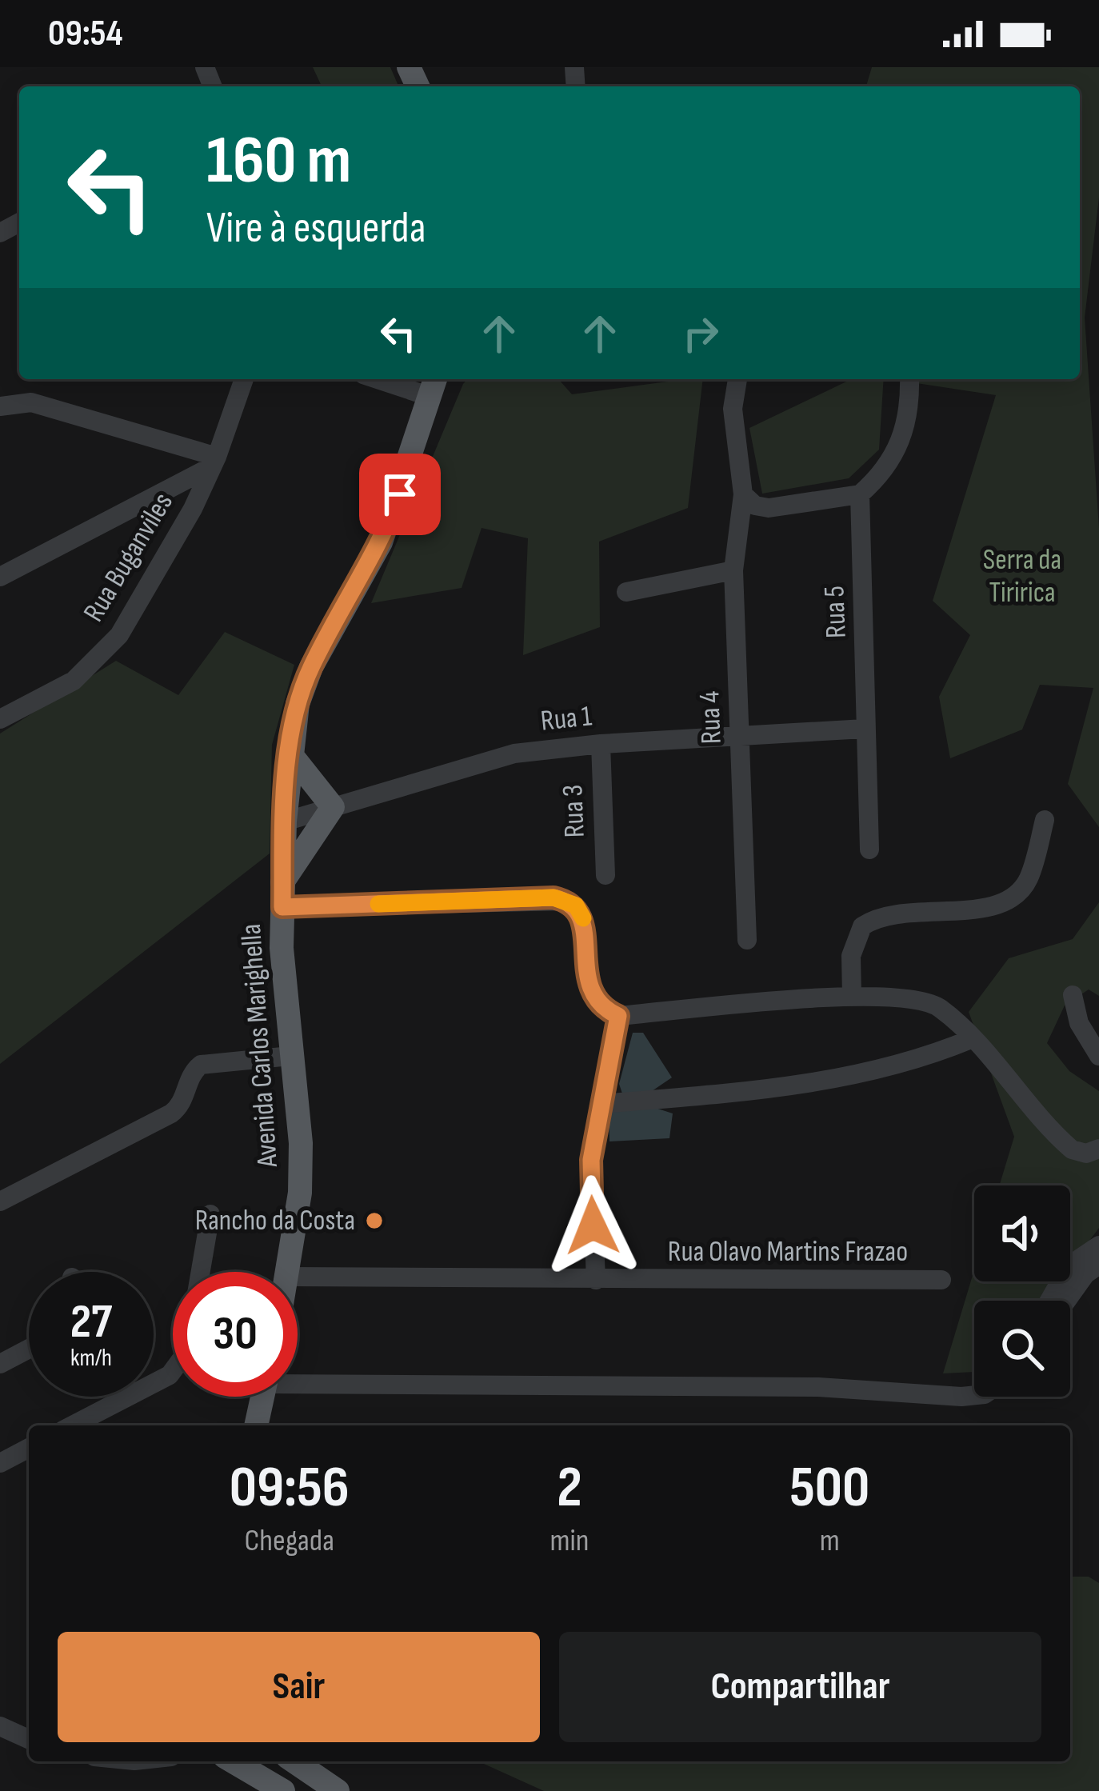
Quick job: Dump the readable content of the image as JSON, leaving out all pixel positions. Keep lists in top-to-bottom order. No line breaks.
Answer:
{"streets":{"main road":["Avenida Carlos Marighella"],"street":["Rua Buganviles","Rua 5","Rua 4","Rua 1","Rua 3","Rua Olavo Martins Frazao"]},"crossings":[["Rua 5","Rua 1"],["Rua 4","Rua 1"],["Rua 1","Rua 3"],["Rua 1","Avenida Carlos Marighella"]],"parks":["Serra da Tiririca"],"places":["Rancho da Costa"],"page":{"status":"09:54","turn":["160 m","Vire à esquerda"],"speed":"27 km/h","limit":"30","eta":["09:56","Chegada","2","min","500","m"],"buttons":["Sair","Compartilhar"]}}
